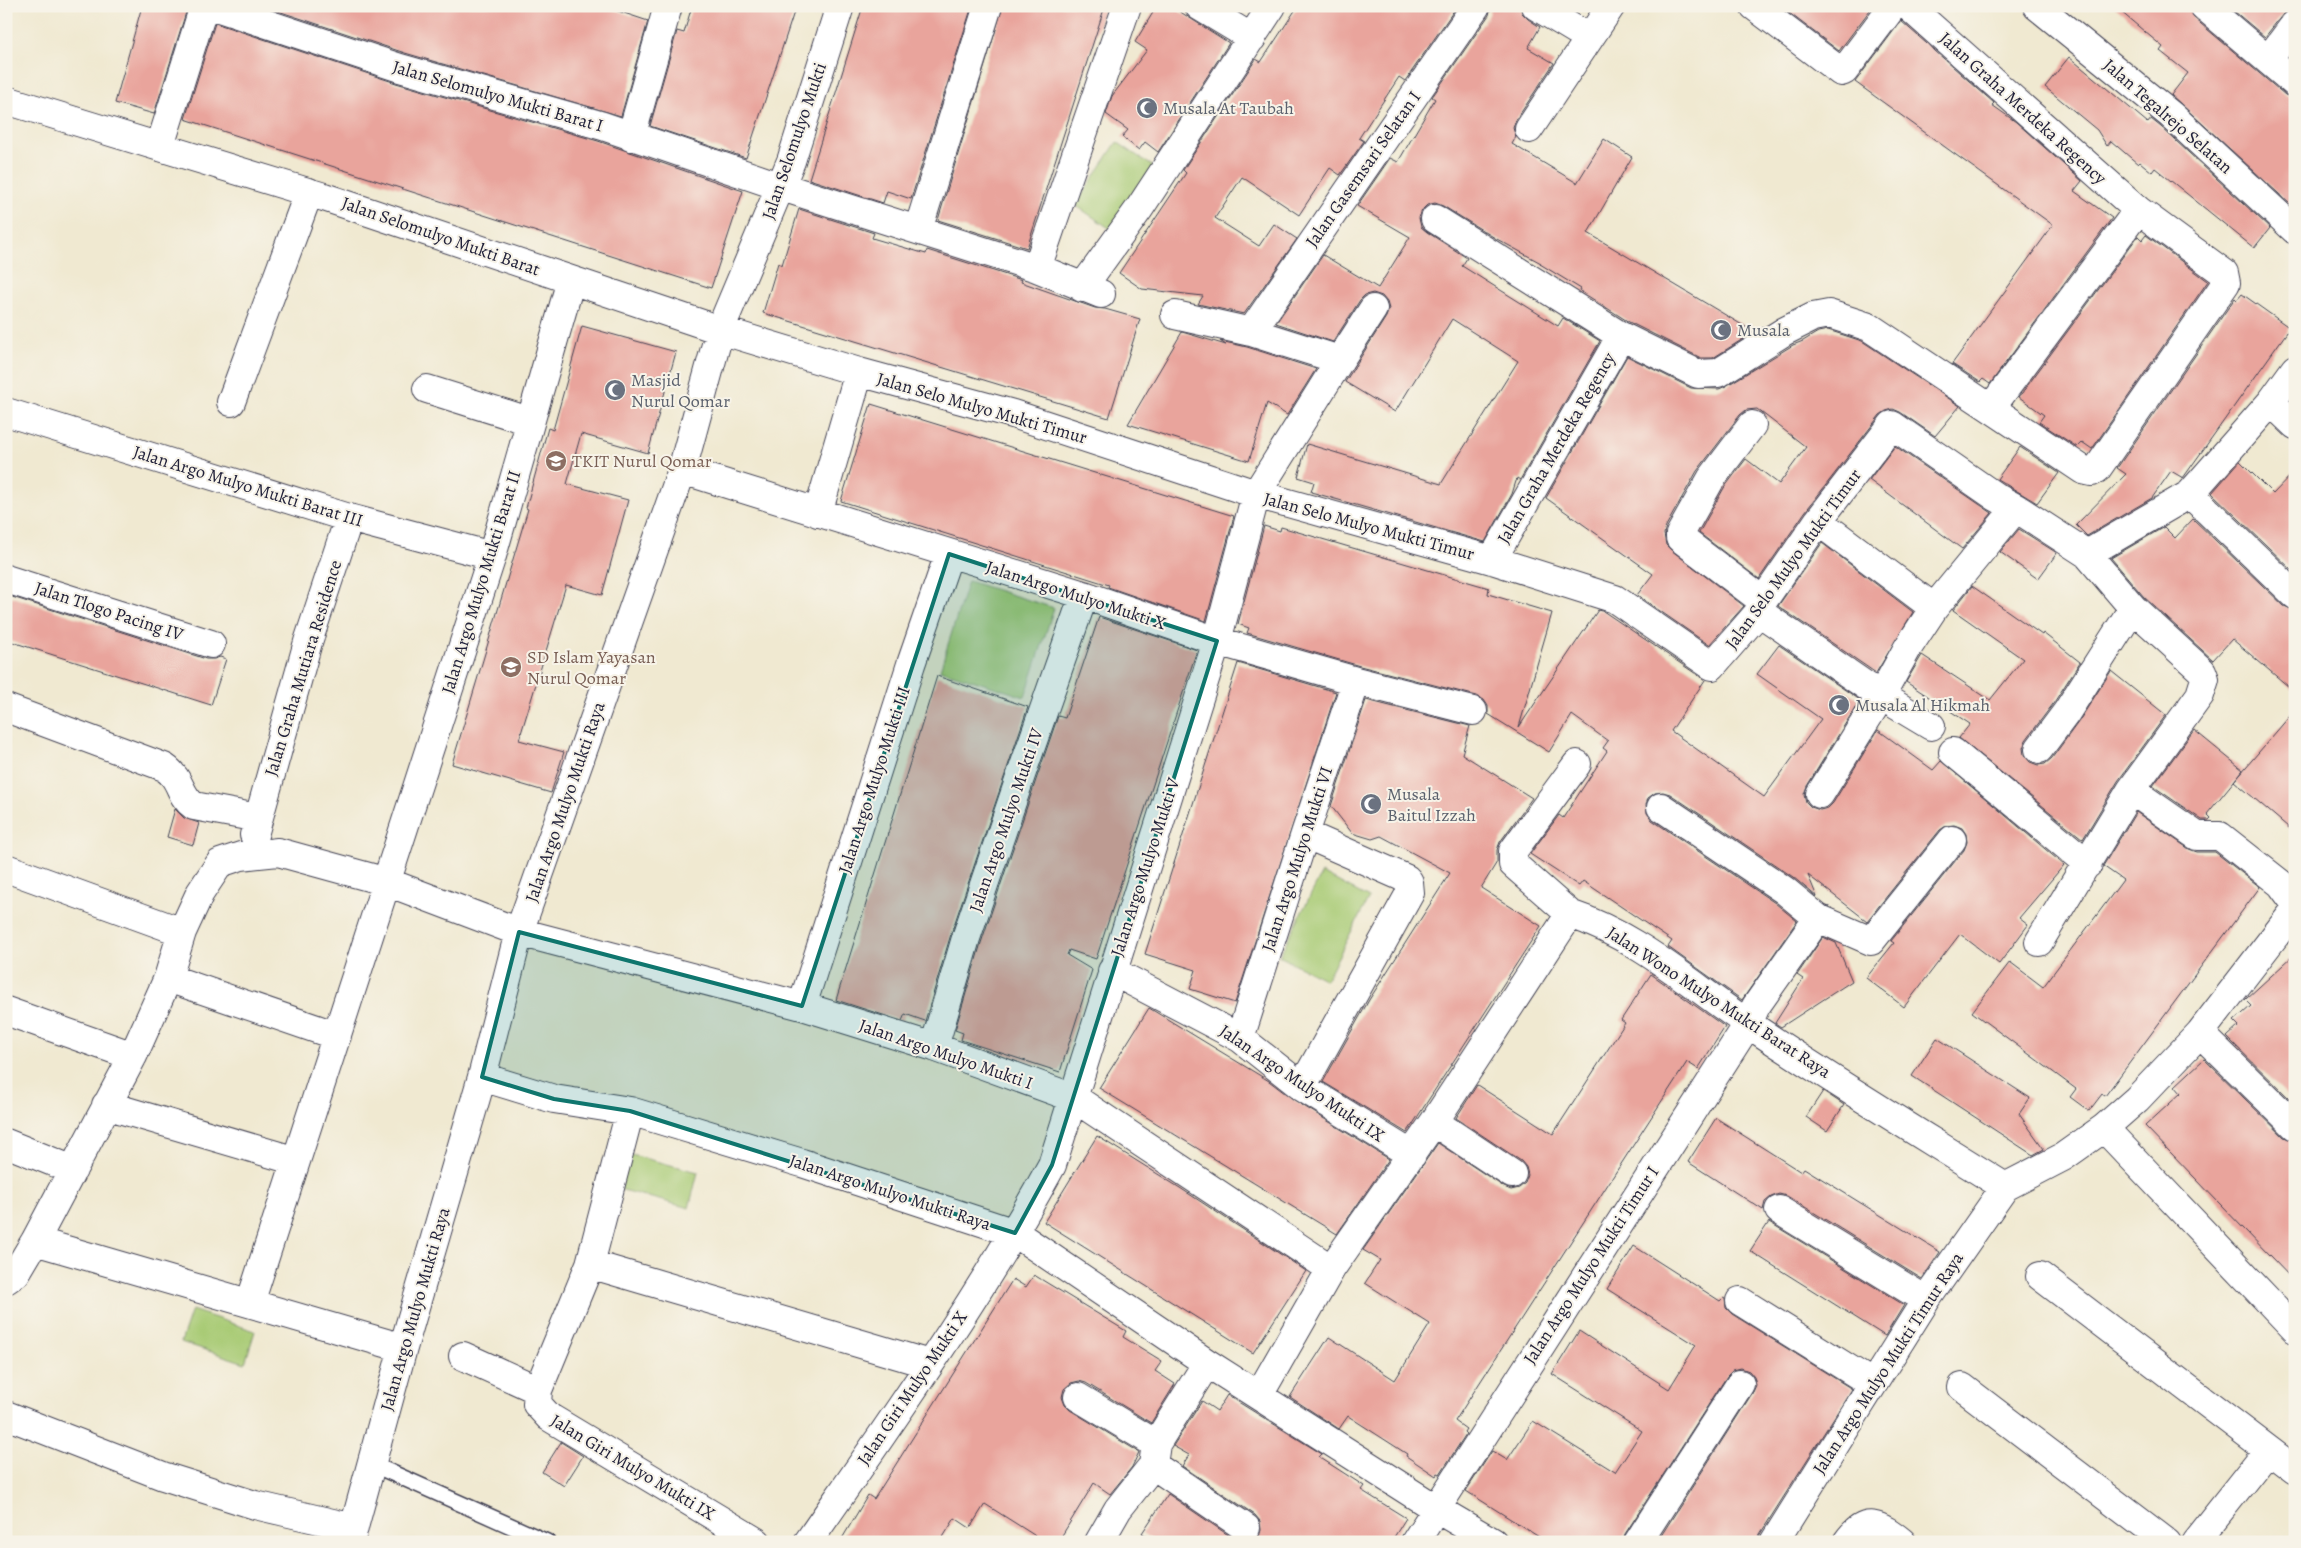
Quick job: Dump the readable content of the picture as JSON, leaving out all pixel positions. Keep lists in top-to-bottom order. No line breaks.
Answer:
{"streets":{"street":["Jalan Selomulyo Mukti Barat I","Jalan Graha Merdeka Regency","Jalan Tegalrejo Selatan","Jalan Selomulyo Mukti","Jalan Gasemsari Selatan I","Jalan Selomulyo Mukti Barat","Jalan Selo Mulyo Mukti Timur","Jalan Argo Mulyo Mukti Barat III","Jalan Argo Mulyo Mukti Barat II","Jalan Argo Mulyo Mukti X","Jalan Tlogo Pacing IV","Jalan Graha Mutiara Residence","Jalan Argo Mulyo Mukti III","Jalan Argo Mulyo Mukti Raya","Jalan Argo Mulyo Mukti IV","Jalan Argo Mulyo Mukti VI","Jalan Argo Mulyo Mukti V","Jalan Wono Mulyo Mukti Barat Raya","Jalan Argo Mulyo Mukti I","Jalan Argo Mulyo Mukti IX","Jalan Argo Mulyo Mukti Timur I","Jalan Argo Mulyo Mukti Timur Raya","Jalan Giri Mulyo Mukti X","Jalan Giri Mulyo Mukti IX"]},"crossings":[["Jalan Selomulyo Mukti Barat I","Jalan Selomulyo Mukti"],["Jalan Graha Merdeka Regency","Jalan Selo Mulyo Mukti Timur"],["Jalan Selomulyo Mukti","Jalan Selomulyo Mukti Barat"],["Jalan Selomulyo Mukti","Jalan Selo Mulyo Mukti Timur"],["Jalan Selomulyo Mukti","Jalan Argo Mulyo Mukti Raya"],["Jalan Selomulyo Mukti Barat","Jalan Selo Mulyo Mukti Timur"],["Jalan Selomulyo Mukti Barat","Jalan Argo Mulyo Mukti Barat II"],["Jalan Selomulyo Mukti Barat","Jalan Argo Mulyo Mukti Raya"],["Jalan Selo Mulyo Mukti Timur","Jalan Argo Mulyo Mukti Raya"],["Jalan Selo Mulyo Mukti Timur","Jalan Argo Mulyo Mukti V"],["Jalan Argo Mulyo Mukti Barat III","Jalan Argo Mulyo Mukti Barat II"],["Jalan Argo Mulyo Mukti Barat III","Jalan Graha Mutiara Residence"],["Jalan Argo Mulyo Mukti Barat II","Jalan Argo Mulyo Mukti I"],["Jalan Argo Mulyo Mukti X","Jalan Argo Mulyo Mukti III"],["Jalan Argo Mulyo Mukti X","Jalan Argo Mulyo Mukti Raya"],["Jalan Argo Mulyo Mukti X","Jalan Argo Mulyo Mukti IV"],["Jalan Argo Mulyo Mukti X","Jalan Argo Mulyo Mukti VI"],["Jalan Argo Mulyo Mukti X","Jalan Argo Mulyo Mukti V"],["Jalan Argo Mulyo Mukti III","Jalan Argo Mulyo Mukti I"],["Jalan Argo Mulyo Mukti Raya","Jalan Argo Mulyo Mukti V"],["Jalan Argo Mulyo Mukti Raya","Jalan Argo Mulyo Mukti I"],["Jalan Argo Mulyo Mukti Raya","Jalan Giri Mulyo Mukti X"],["Jalan Argo Mulyo Mukti IV","Jalan Argo Mulyo Mukti I"],["Jalan Argo Mulyo Mukti VI","Jalan Argo Mulyo Mukti IX"],["Jalan Argo Mulyo Mukti V","Jalan Argo Mulyo Mukti I"],["Jalan Argo Mulyo Mukti V","Jalan Argo Mulyo Mukti IX"],["Jalan Argo Mulyo Mukti V","Jalan Giri Mulyo Mukti X"],["Jalan Wono Mulyo Mukti Barat Raya","Jalan Argo Mulyo Mukti Timur I"],["Jalan Wono Mulyo Mukti Barat Raya","Jalan Argo Mulyo Mukti Timur Raya"]],"places":{"mosque":["Musala At Taubah","Musala","Masjid Nurul Qomar","Musala Al Hikmah","Musala Baitul Izzah"],"school or university":["TKIT Nurul Qomar","SD Islam Yayasan Nurul Qomar"]}}
